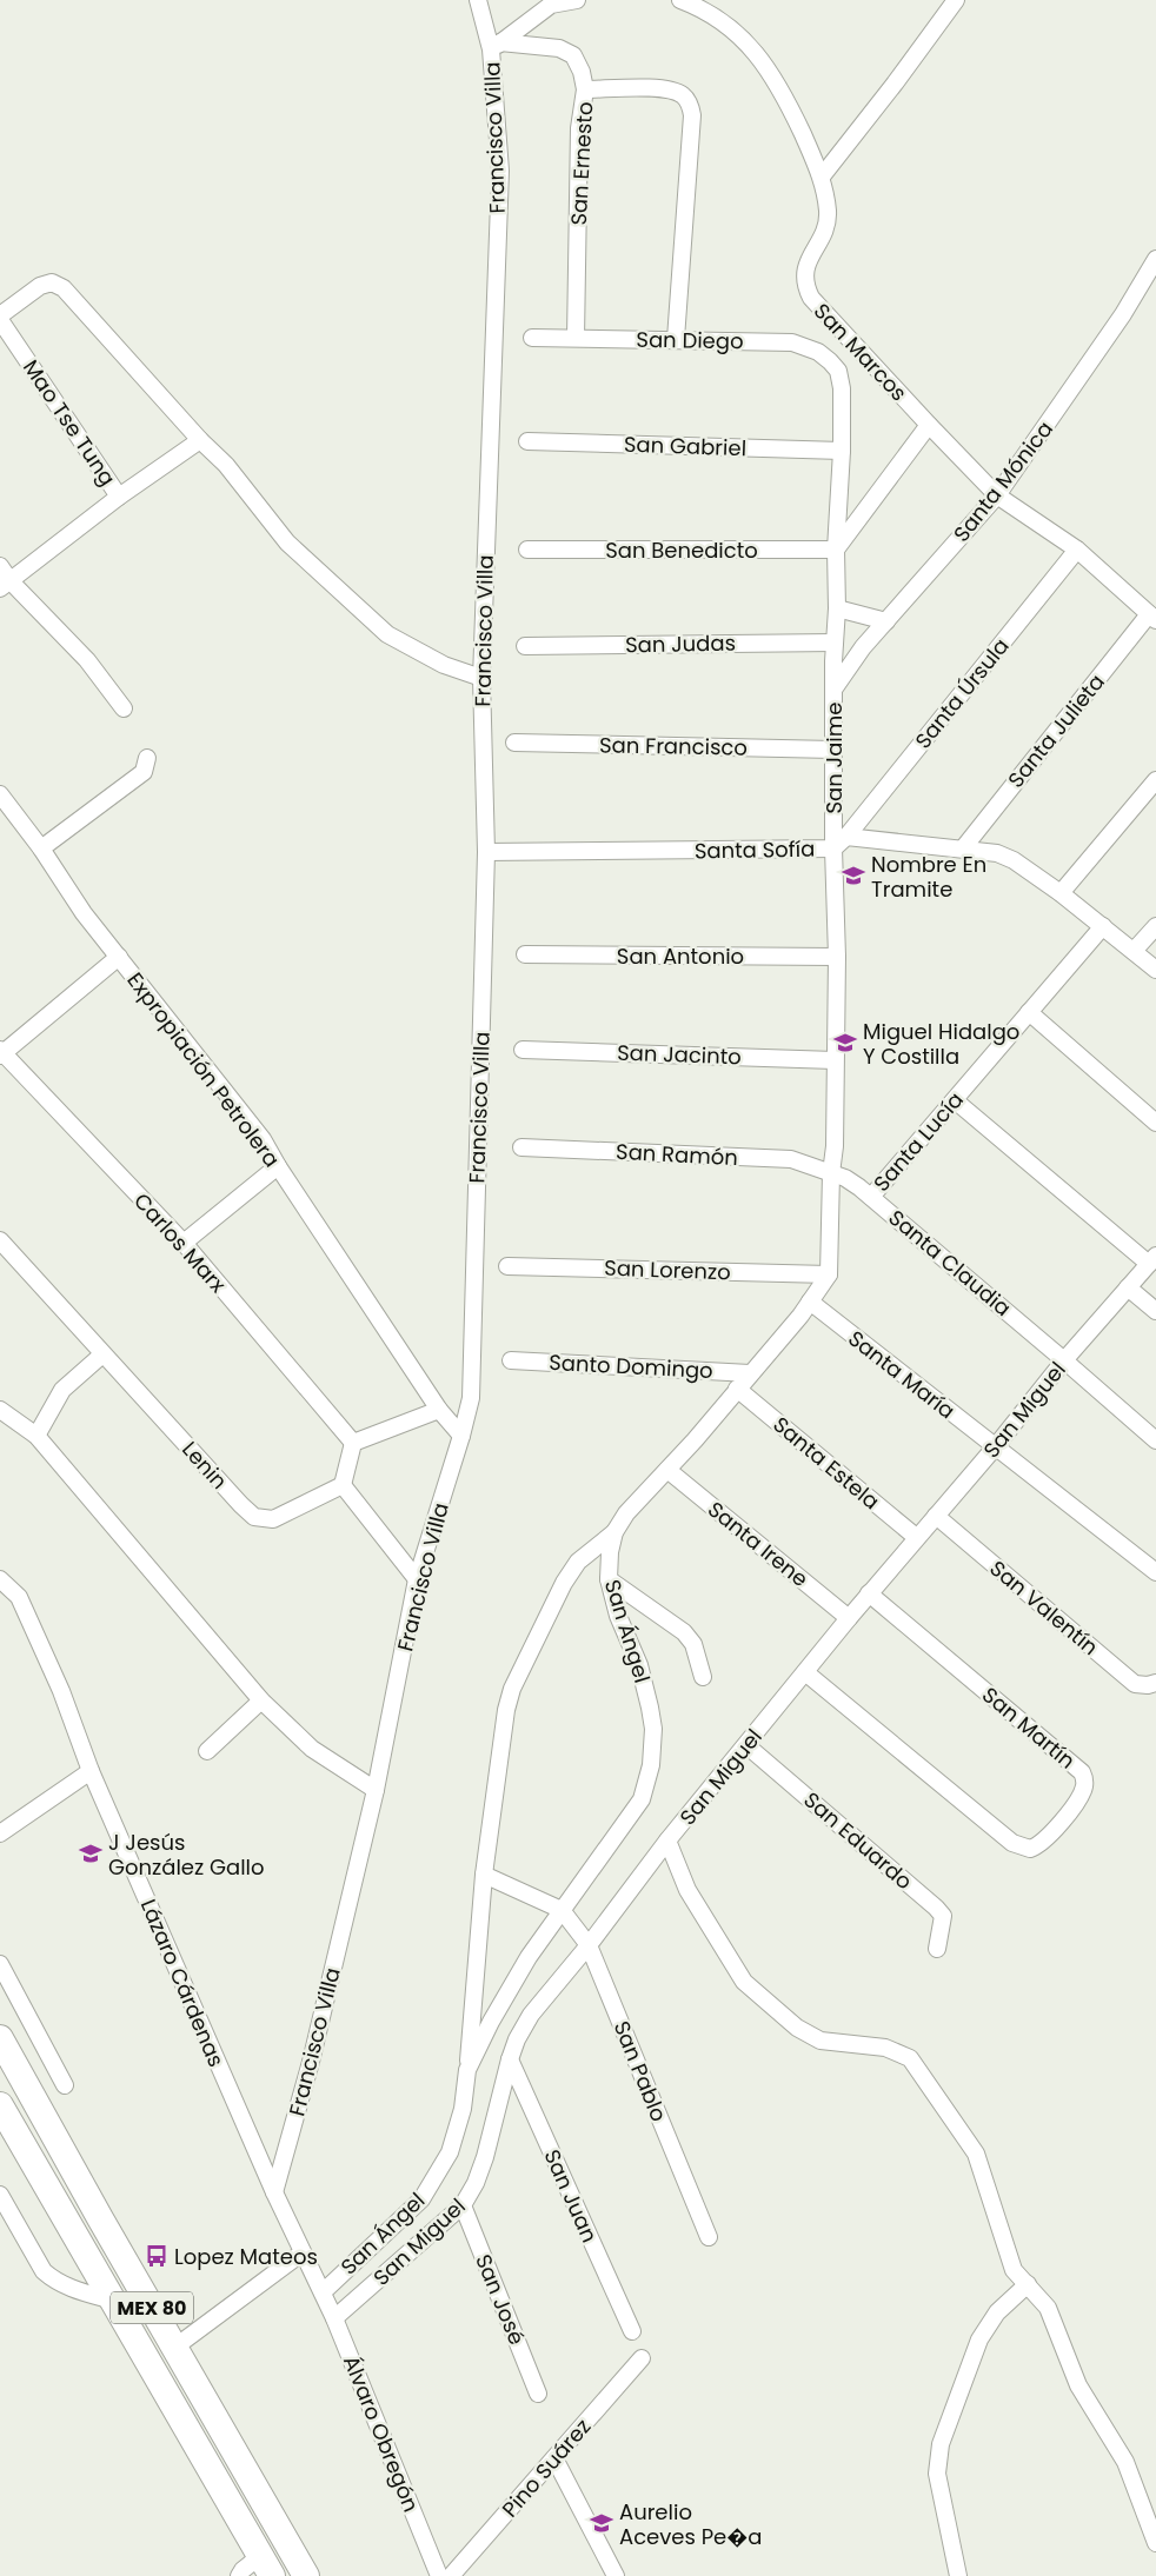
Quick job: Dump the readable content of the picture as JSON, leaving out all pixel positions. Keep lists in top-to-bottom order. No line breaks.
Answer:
{"streets":{"main road":["MEX 80"],"street":["Francisco Villa","San Ernesto","San Diego","San Marcos","Mao Tse Tung","San Gabriel","Santa Mónica","San Benedicto","San Judas","Santa Úrsula","Santa Julieta","San Francisco","San Jaime","Santa Sofía","San Antonio","San Jacinto","Expropiación Petrolera","Santa Lucía","San Ramón","Carlos Marx","Santa Claudia","San Lorenzo","Santo Domingo","Santa María","San Miguel","Santa Estela","Lenin","Santa Irene","San Valentín","San Ángel","San Martín","San Eduardo","Lázaro Cárdenas","San Pablo","San Juan","San José","Álvaro Obregón","Pino Suárez"]},"crossings":[["Francisco Villa","Santa Sofía"],["Francisco Villa","Expropiación Petrolera"],["Francisco Villa","Lázaro Cárdenas"],["San Ernesto","San Diego"],["San Diego","San Jaime"],["San Marcos","Santa Mónica"],["San Marcos","Santa Úrsula"],["San Marcos","Santa Julieta"],["San Gabriel","San Jaime"],["Santa Mónica","San Jaime"],["San Benedicto","San Jaime"],["San Judas","San Jaime"],["Santa Úrsula","Santa Sofía"],["San Francisco","San Jaime"],["San Jaime","Santa Sofía"],["San Jaime","San Antonio"],["San Jaime","San Jacinto"],["San Jaime","San Ramón"],["San Jaime","Santa Claudia"],["Santa Lucía","Santa Claudia"],["San Ramón","Santa Claudia"],["Santa Claudia","San Miguel"],["San Lorenzo","San Ángel"],["Santo Domingo","San Ángel"],["Santa María","San Miguel"],["Santa María","San Ángel"],["San Miguel","Santa Estela"],["San Miguel","Santa Irene"],["San Miguel","San Valentín"],["San Miguel","San Martín"],["San Miguel","San Eduardo"],["San Miguel","San Pablo"],["San Miguel","San Juan"],["San Miguel","San José"],["San Miguel","Álvaro Obregón"],["Santa Estela","San Ángel"],["Santa Irene","San Ángel"],["San Ángel","Lázaro Cárdenas"],["San Ángel","San Pablo"],["San Ángel","Álvaro Obregón"],["Lázaro Cárdenas","Álvaro Obregón"]],"places":{"school or university":["Nombre En Tramite","Miguel Hidalgo Y Costilla","J Jesús González Gallo","Aurelio Aceves Pe�a"],"bus stop":["Lopez Mateos"]}}
